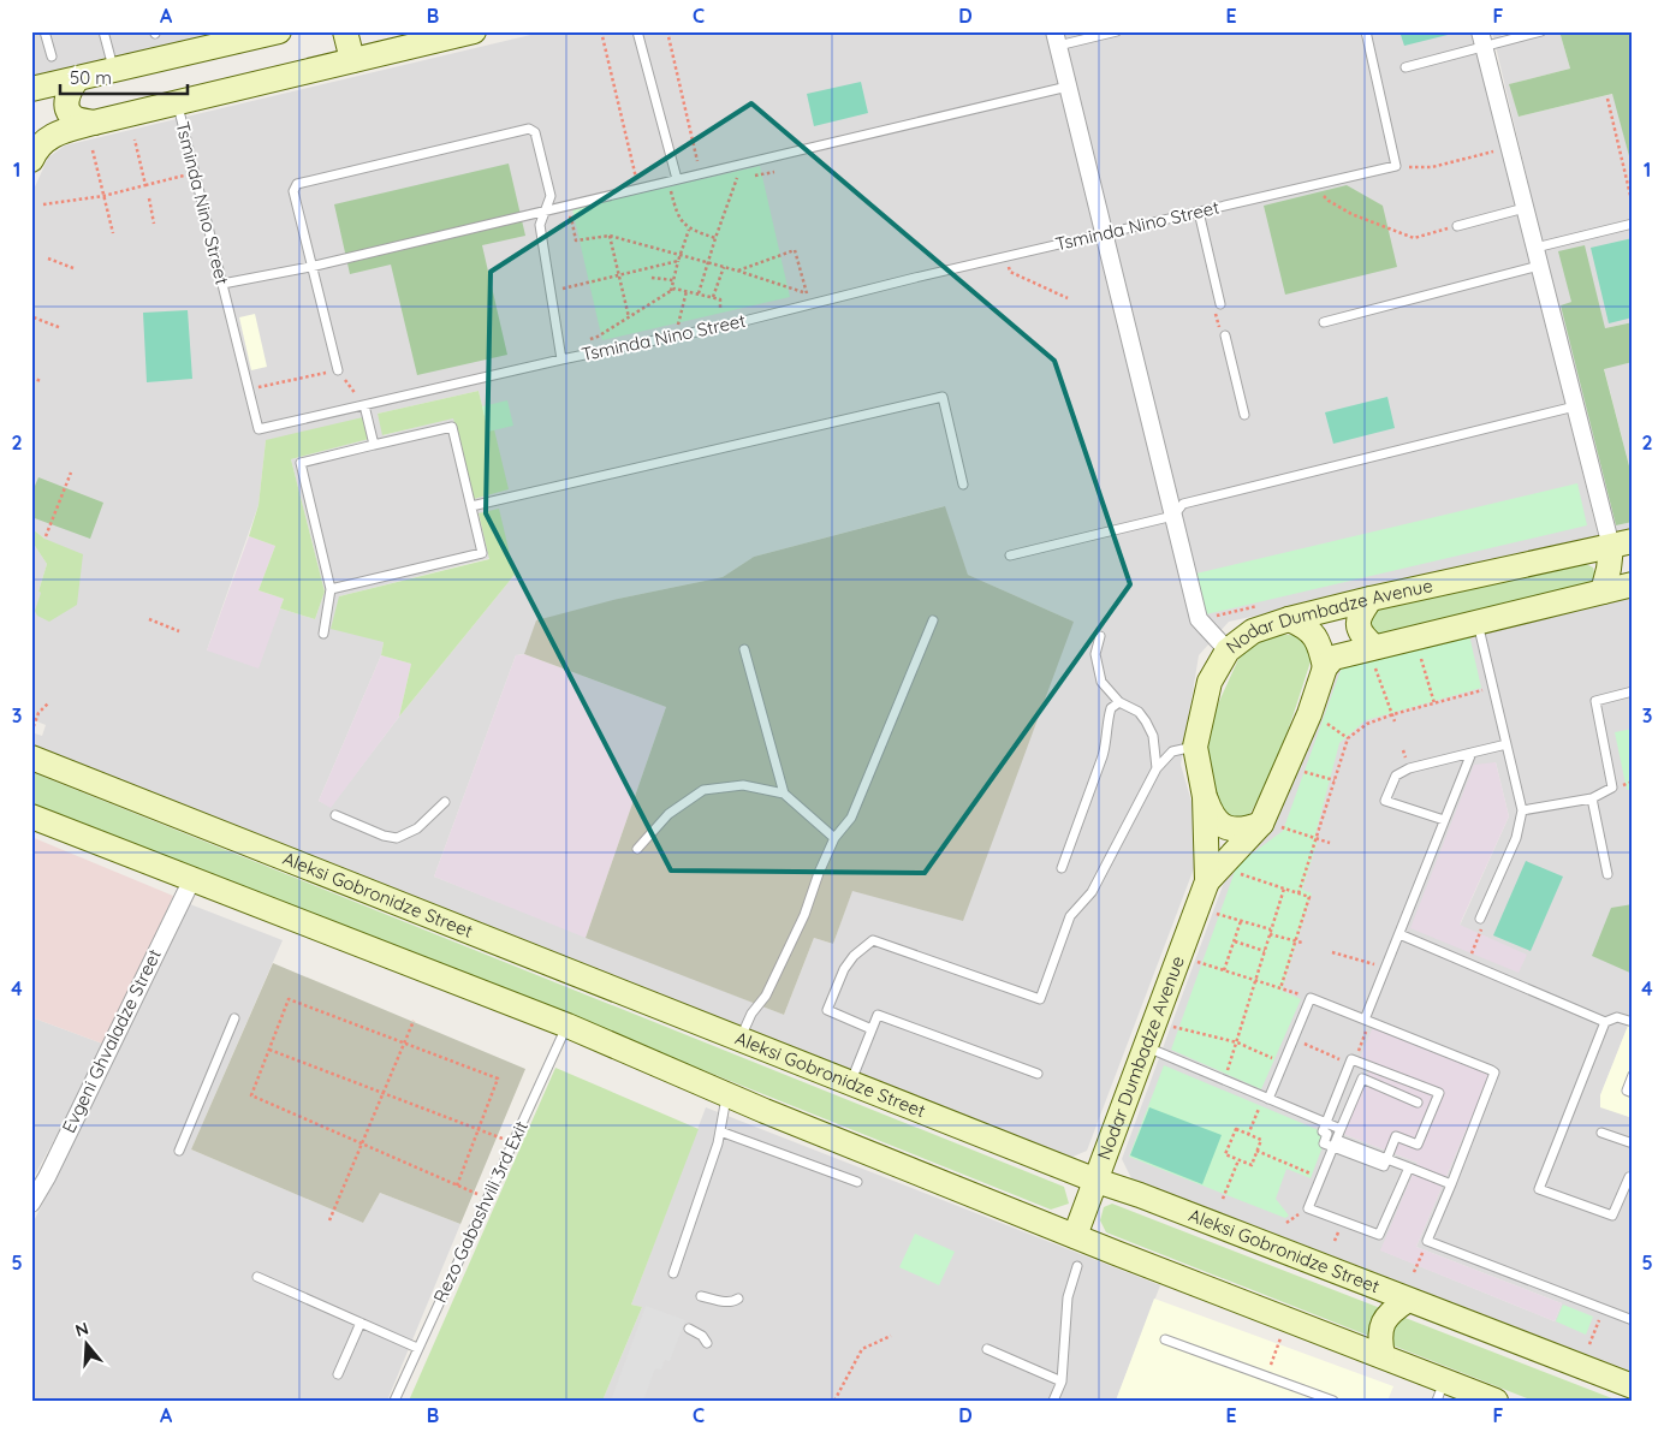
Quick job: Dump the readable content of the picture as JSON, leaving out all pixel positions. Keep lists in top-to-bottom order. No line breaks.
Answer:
{"streets":{"main road":["Nodar Dumbadze Avenue","Aleksi Gobronidze Street"],"street":["Evgeni Ghvaladze Street"],"lane":["Tsminda Nino Street","Rezo Gabashvili 3rd Exit"]},"crossings":[["Nodar Dumbadze Avenue","Aleksi Gobronidze Street"]],"scale_bar":"50 m","north":"top","grid":{"columns":["A","B","C","D","E","F"],"rows":["1","2","3","4","5"]}}
